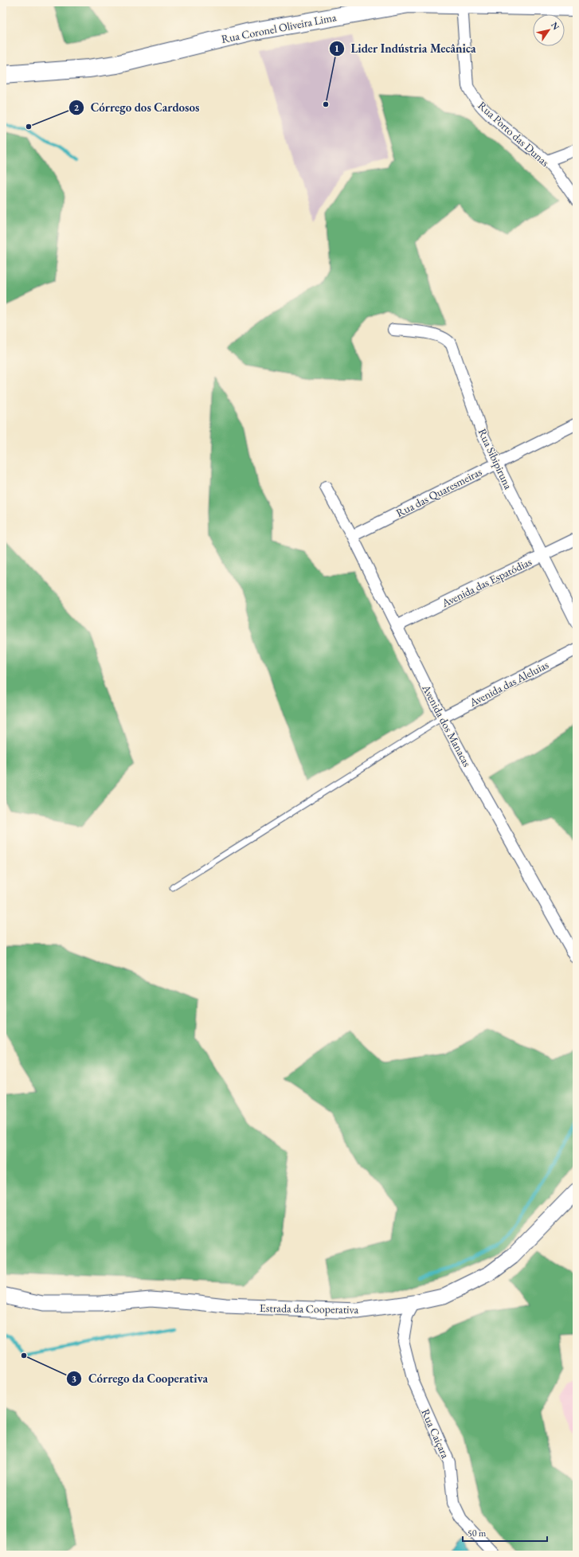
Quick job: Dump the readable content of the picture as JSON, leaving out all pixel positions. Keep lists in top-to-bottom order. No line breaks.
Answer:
{"streets":{"main road":["Rua Coronel Oliveira Lima","Estrada da Cooperativa"],"street":["Rua Porto das Dunas","Rua Sibipiruna","Rua das Quaresmeiras","Avenida das Espatódias","Avenida das Aleluias","Avenida dos Manacas","Rua Caiçara"]},"crossings":[["Rua Coronel Oliveira Lima","Rua Porto das Dunas"],["Rua Sibipiruna","Rua das Quaresmeiras"],["Rua Sibipiruna","Avenida das Espatódias"],["Rua das Quaresmeiras","Avenida dos Manacas"],["Avenida das Espatódias","Avenida dos Manacas"],["Avenida das Aleluias","Avenida dos Manacas"],["Estrada da Cooperativa","Rua Caiçara"]],"places":["Lider Indústria Mecânica","Córrego dos Cardosos","Córrego da Cooperativa"],"scale_bar":"50 m","north":"top right"}
